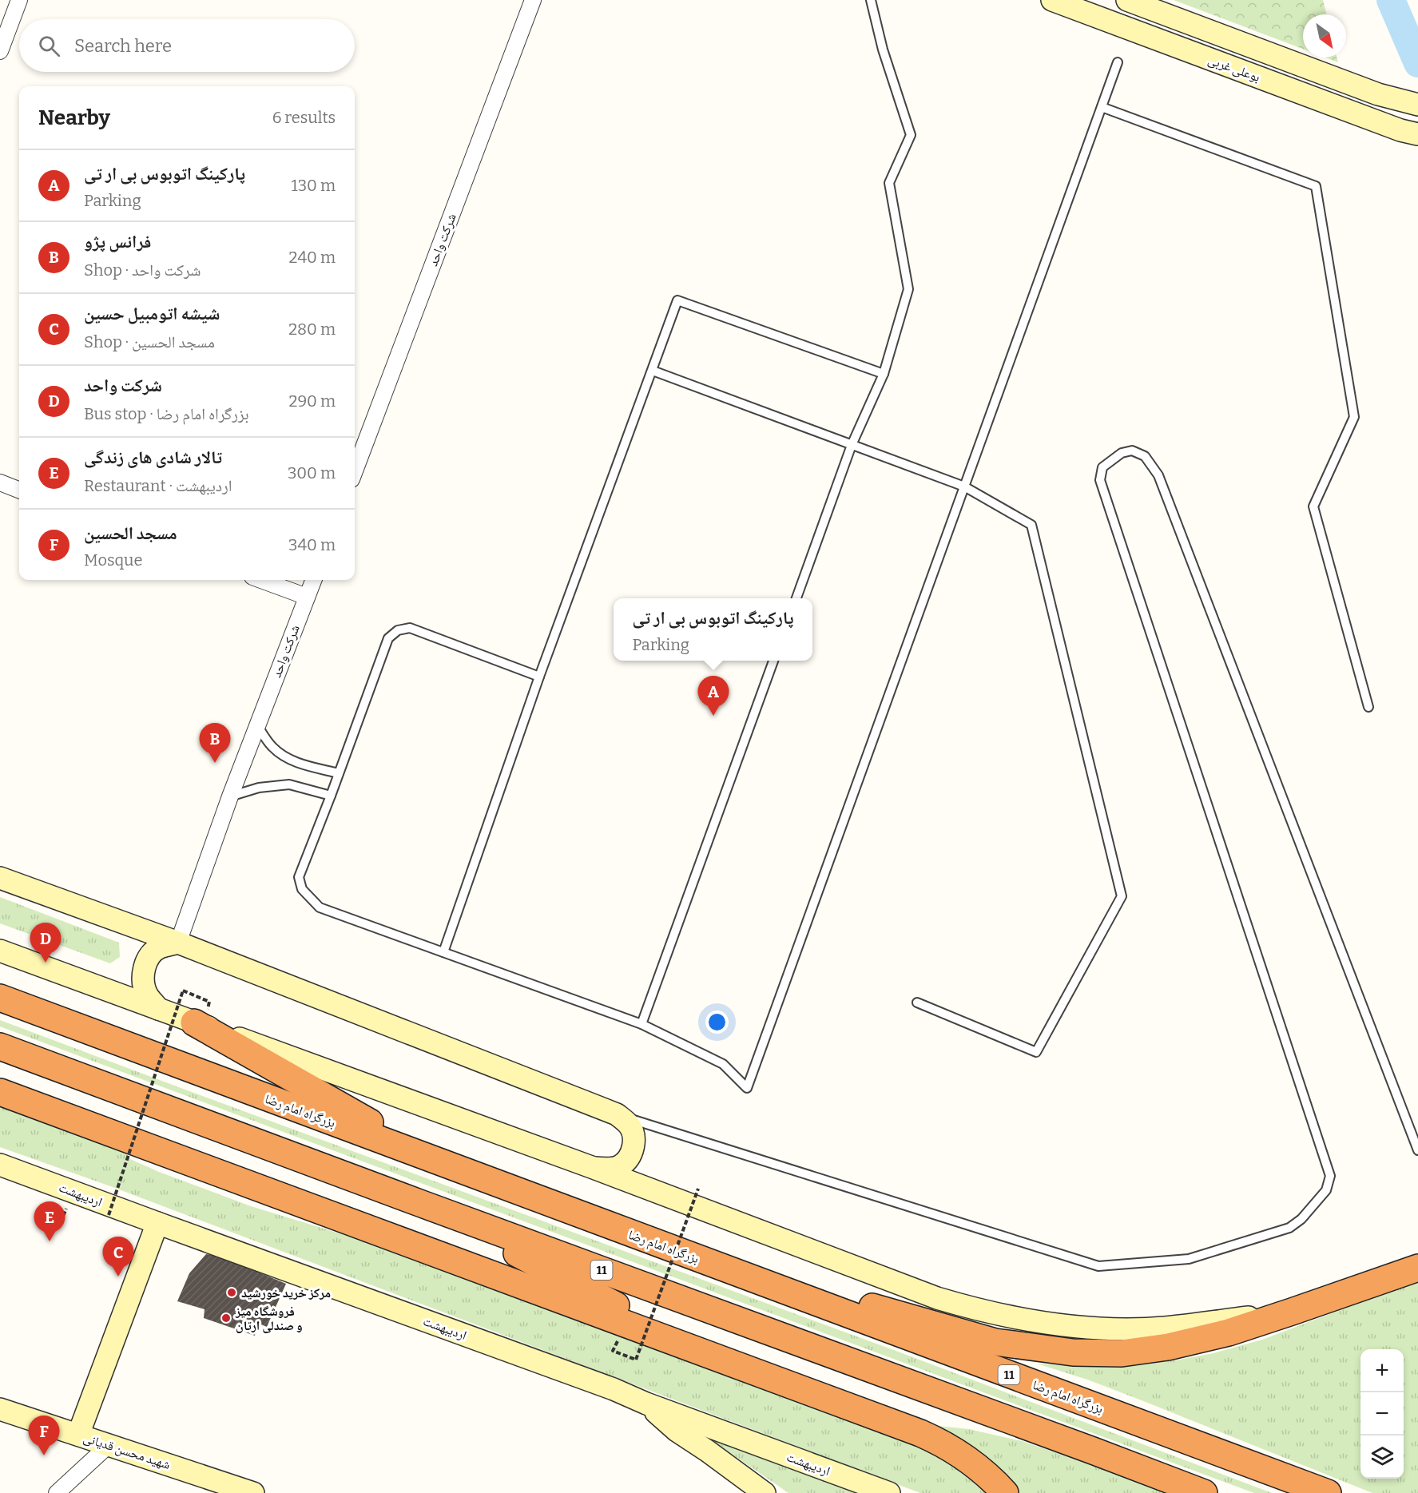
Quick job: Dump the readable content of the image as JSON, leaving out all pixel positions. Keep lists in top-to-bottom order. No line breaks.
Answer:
{"streets":{"highway":["بزرگراه امام رضا","11"],"main road":["بوعلی غربی","اردیبهشت","شهید محسن قدیانی"],"street":["شرکت واحد"]},"places":["مرکز خرید خورشید","فروشگاه میز و صندلی ارتان"],"north":"bottom right","page":{"search":"Search here","heading":["Nearby","6 results"],"list":[{"mark":"A","name":"پارکینگ اتوبوس بی ار تی","note":"Parking","value":"130 m"},{"mark":"B","name":"فرانس پژو","note":"Shop · شرکت واحد","value":"240 m"},{"mark":"C","name":"شیشه اتومبیل حسین","note":"Shop · مسجد الحسین","value":"280 m"},{"mark":"D","name":"شرکت واحد","note":"Bus stop · بزرگراه امام رضا","value":"290 m"},{"mark":"E","name":"تالار شادی های زندگی","note":"Restaurant · اردیبهشت","value":"300 m"},{"mark":"F","name":"مسجد الحسین","note":"Mosque","value":"340 m"}],"popup":["پارکینگ اتوبوس بی ار تی","Parking"],"pins":["A","B","D","E","C","F"],"map_buttons":["+","−"]}}
